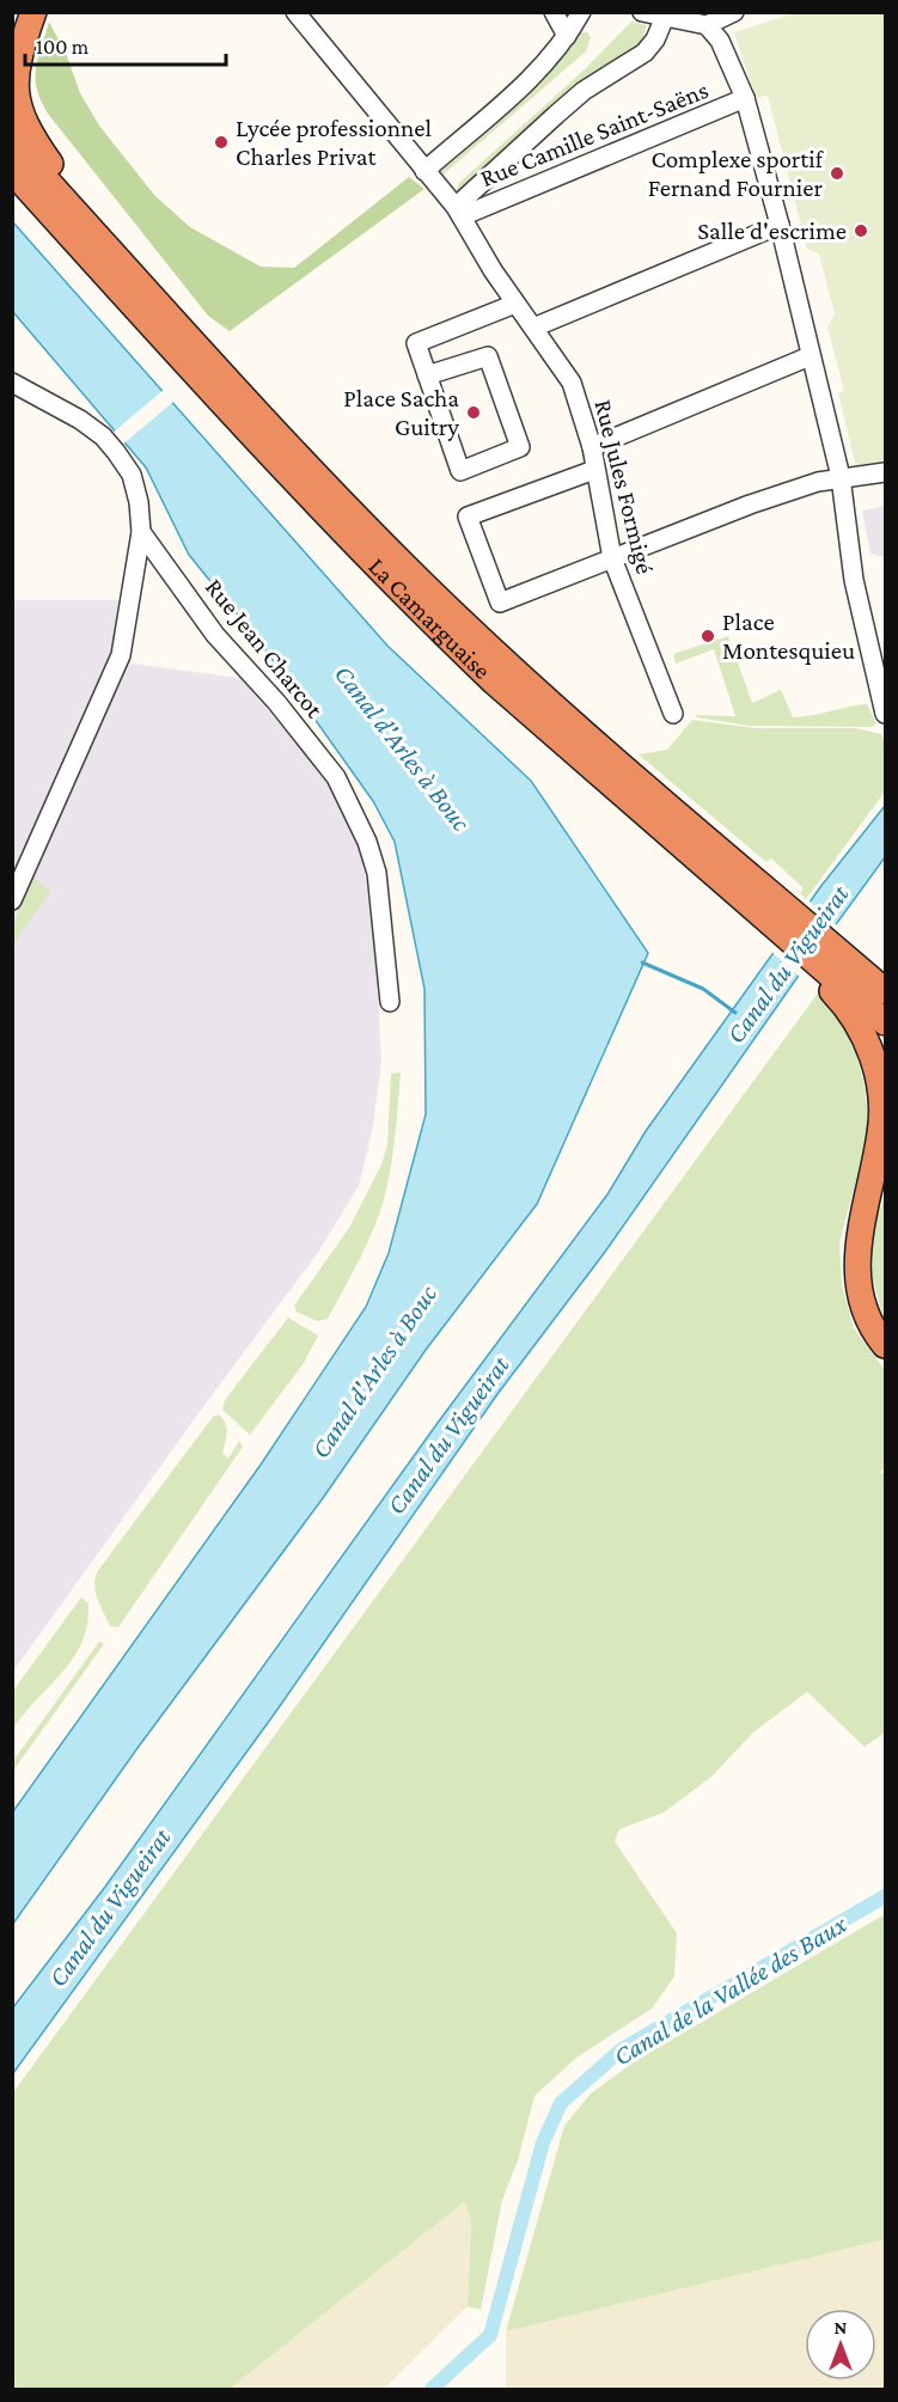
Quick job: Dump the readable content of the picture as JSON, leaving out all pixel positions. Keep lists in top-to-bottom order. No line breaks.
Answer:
{"streets":{"highway":["La Camarguaise"],"street":["Rue Camille Saint-Saëns","Rue Jules Formigé","Rue Jean Charcot"]},"crossings":[["Rue Camille Saint-Saëns","Rue Jules Formigé"]],"water":["Canal d'Arles à Bouc","Canal du Vigueirat","Canal de la Vallée des Baux"],"places":["Lycée professionnel Charles Privat","Complexe sportif Fernand Fournier","Salle d'escrime","Place Sacha Guitry","Place Montesquieu"],"scale_bar":"100 m","north":"top"}
